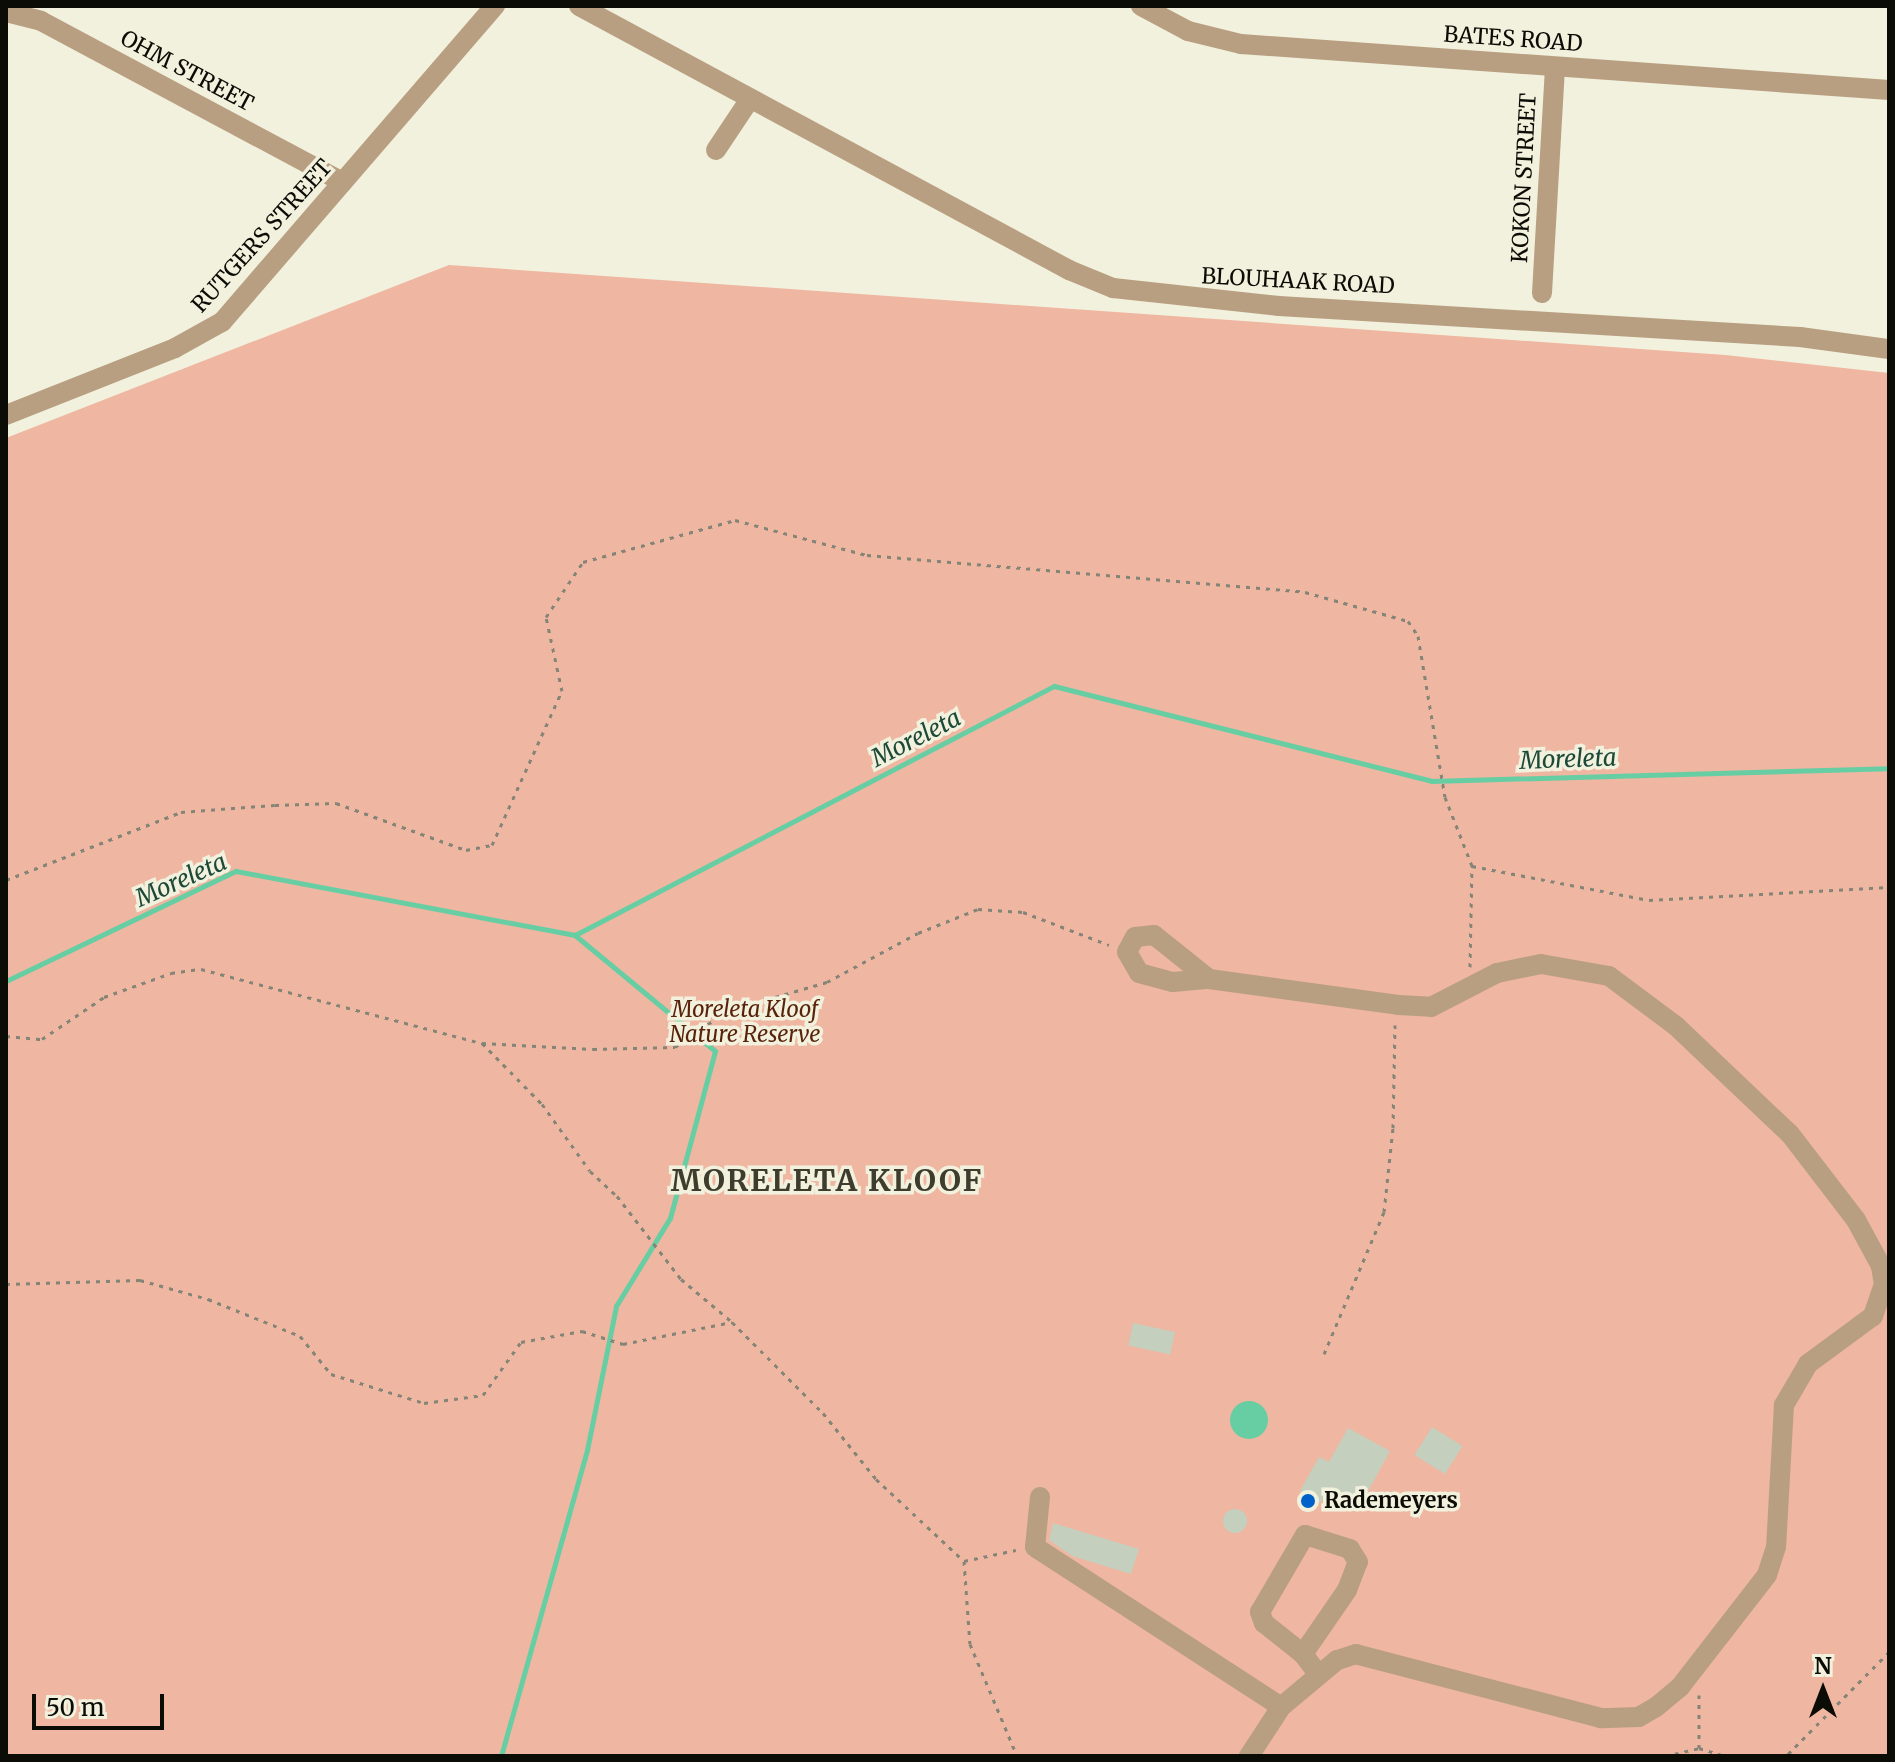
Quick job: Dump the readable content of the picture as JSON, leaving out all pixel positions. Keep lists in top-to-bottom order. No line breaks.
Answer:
{"streets":{"street":["BATES ROAD","OHM STREET","KOKON STREET","RUTGERS STREET","BLOUHAAK ROAD"]},"crossings":[["BATES ROAD","KOKON STREET"],["OHM STREET","RUTGERS STREET"]],"districts":["MORELETA KLOOF"],"water":["Moreleta"],"parks":["Moreleta Kloof Nature Reserve"],"places":["Rademeyers"],"scale_bar":"50 m","north":"top"}
